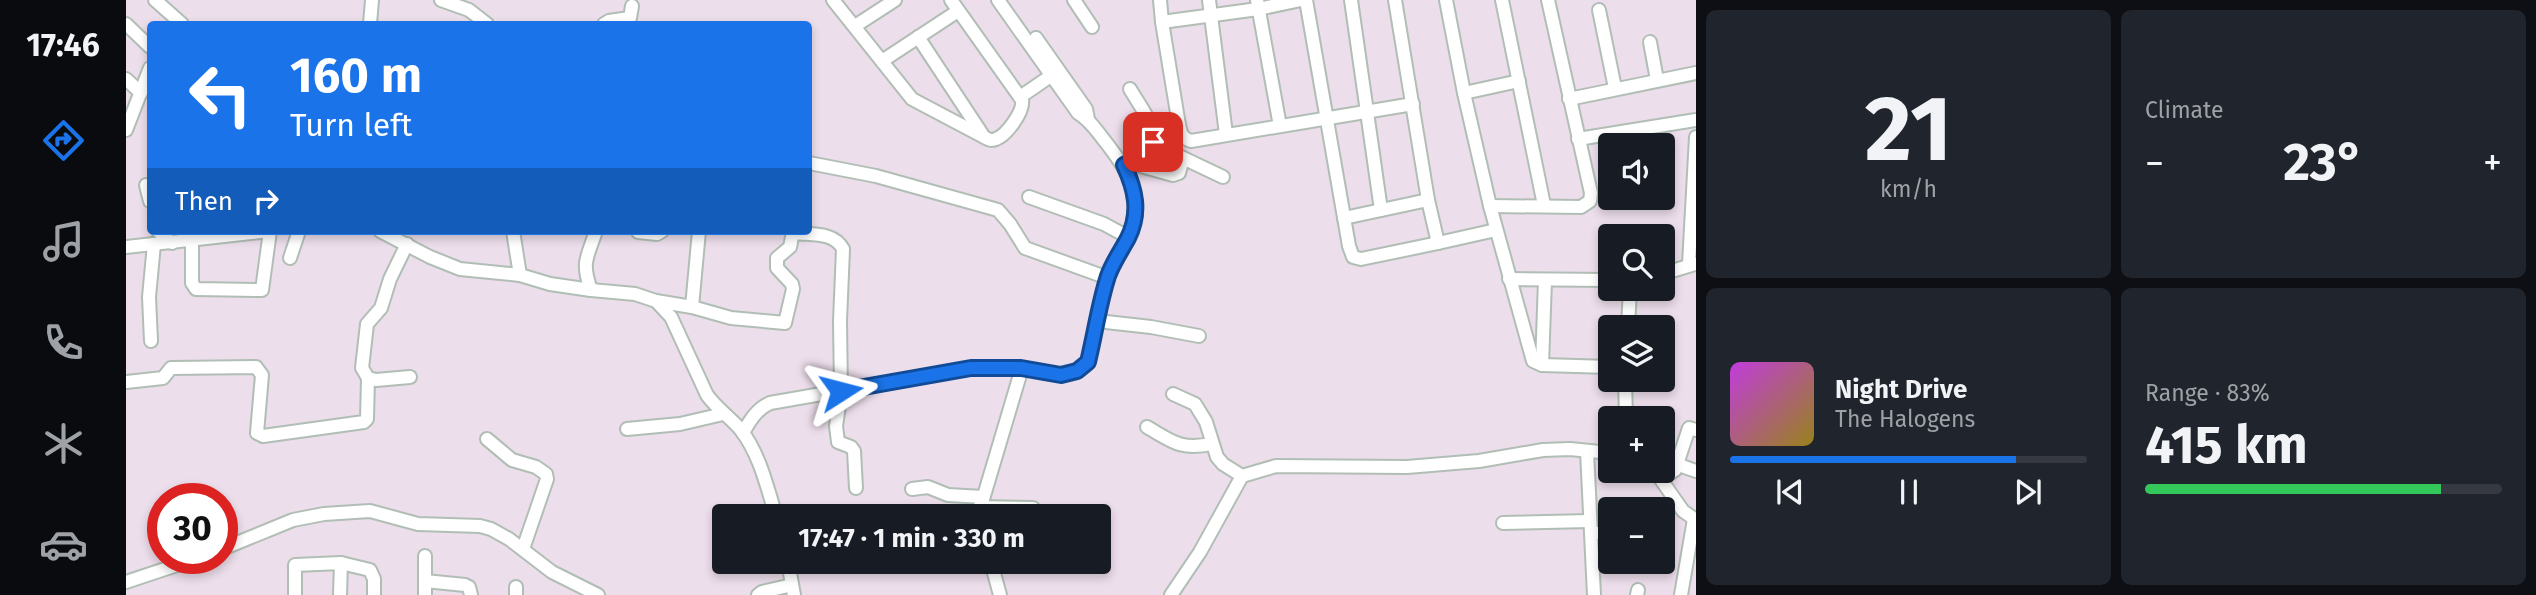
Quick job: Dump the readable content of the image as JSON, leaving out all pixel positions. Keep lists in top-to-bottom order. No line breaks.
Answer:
{"page":{"tabs":"17:46","tile":[["21","km/h"],"Climate",["Range · 83%","415 km"]],"turn":["160 m","Turn left"],"map_buttons":["+","−"],"heat":["−","23°","+"],"then":"Then","song":["Night Drive","The Halogens"],"limit":"30","trip":"17:47 · 1 min · 330 m"}}
